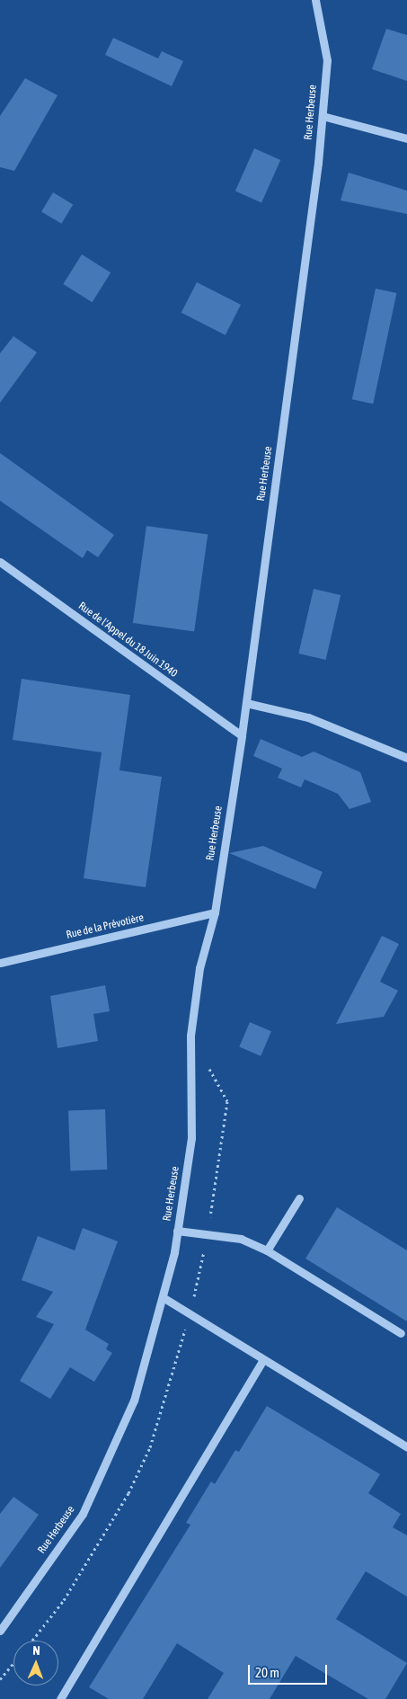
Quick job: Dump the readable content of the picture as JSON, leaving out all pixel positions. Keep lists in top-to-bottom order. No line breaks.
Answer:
{"streets":{"street":["Rue Herbeuse","Rue de l'Appel du 18 Juin 1940","Rue de la Prévotière"]},"crossings":[["Rue Herbeuse","Rue de l'Appel du 18 Juin 1940"],["Rue Herbeuse","Rue de la Prévotière"]],"scale_bar":"20 m","north":"top"}
